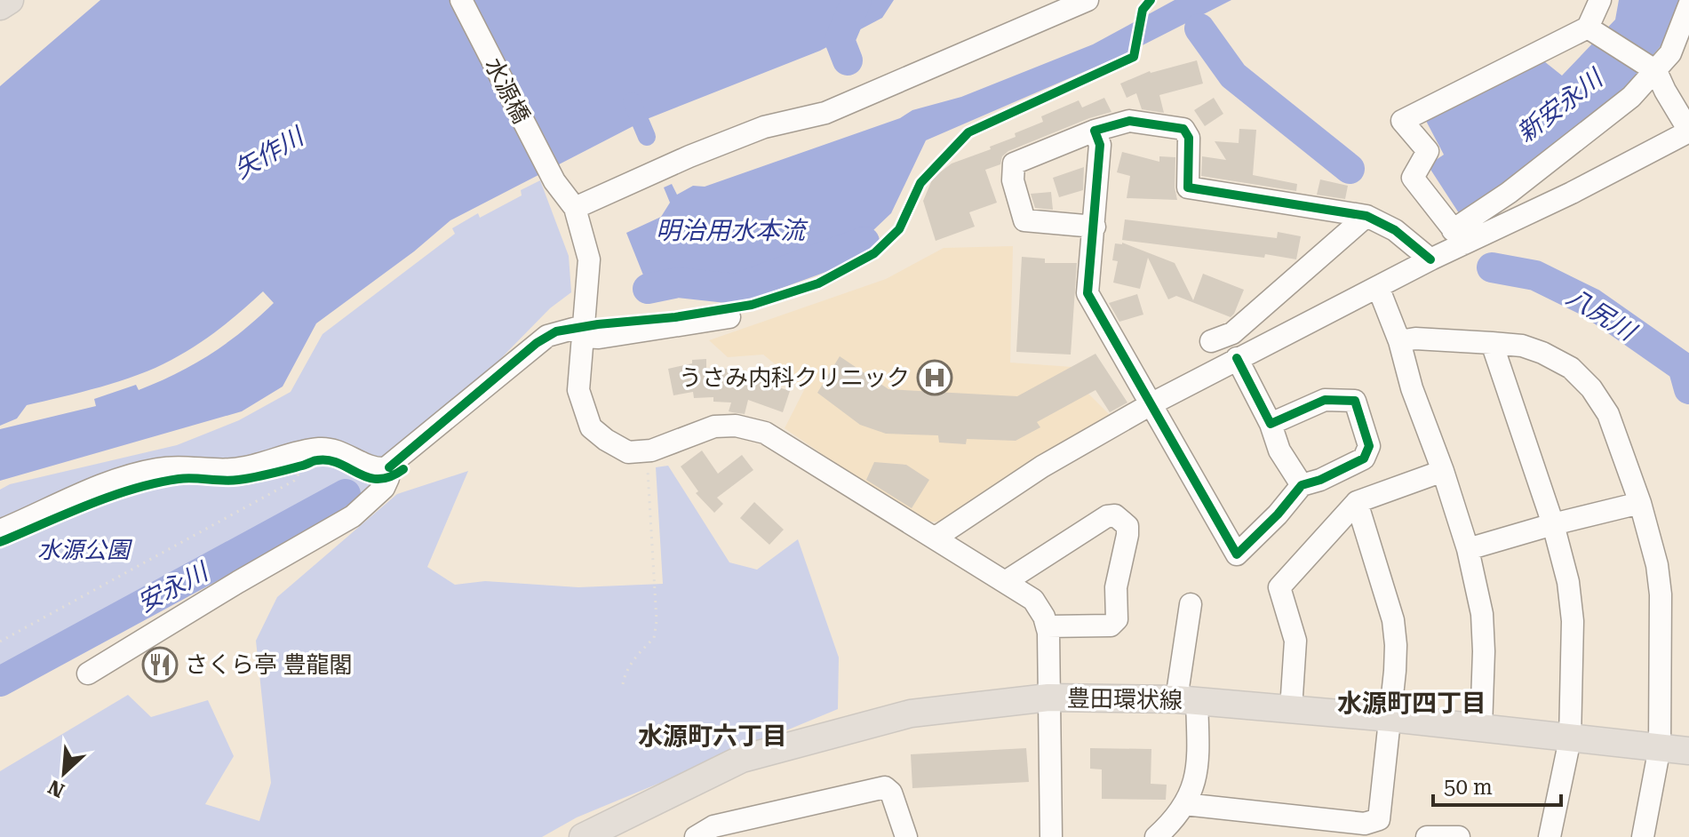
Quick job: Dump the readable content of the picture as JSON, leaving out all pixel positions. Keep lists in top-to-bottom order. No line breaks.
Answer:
{"streets":{"main road":["豊田環状線"],"street":["水源橋"]},"districts":["水源町四丁目","水源町六丁目"],"water":["新安永川","矢作川","明治用水本流","八尻川","安永川"],"parks":["水源公園"],"places":{"hospital":["うさみ内科クリニック"],"restaurant":["さくら亭 豊龍閣"]},"scale_bar":"50 m","north":"bottom left"}
